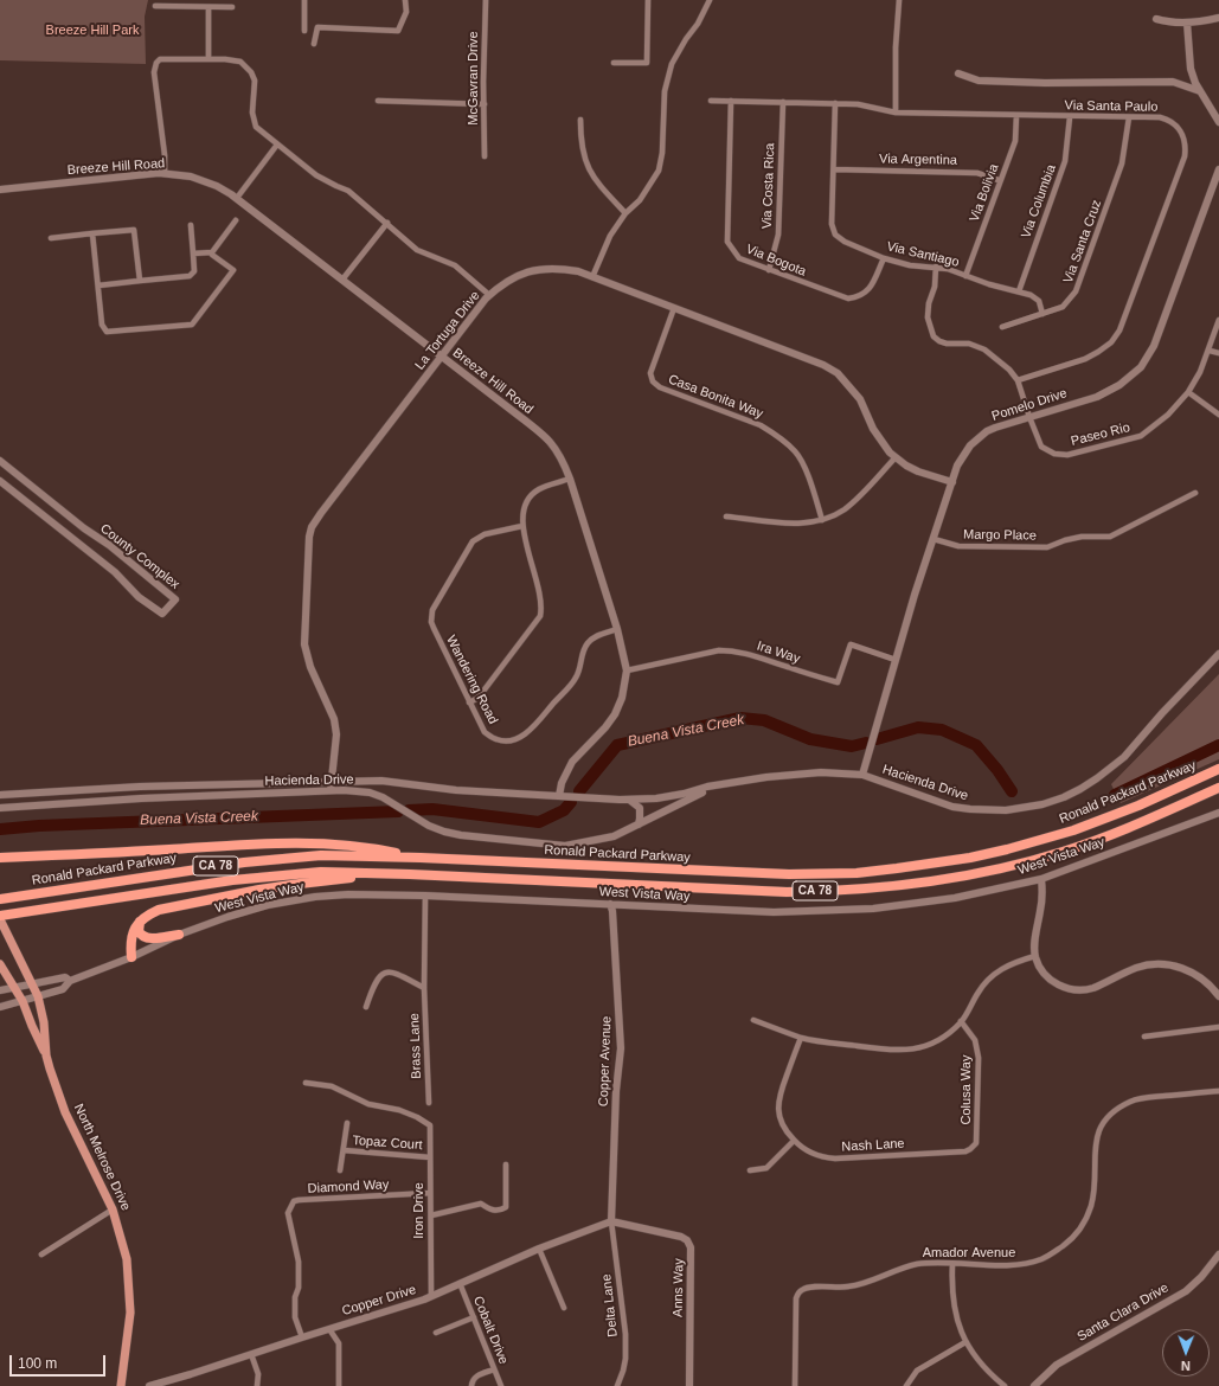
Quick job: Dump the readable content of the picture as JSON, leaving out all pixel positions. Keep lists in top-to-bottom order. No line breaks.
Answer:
{"streets":{"highway":["Ronald Packard Parkway","CA 78"],"main road":["North Melrose Drive"],"street":["McGavran Drive","Via Santa Paulo","Via Argentina","Breeze Hill Road","Via Costa Rica","Via Bolivia","Via Columbia","Via Santa Cruz","Via Santiago","Via Bogota","La Tortuga Drive","Casa Bonita Way","Pomelo Drive","Paseo Rio","Margo Place","County Complex","Ira Way","Wandering Road","Hacienda Drive","West Vista Way","Brass Lane","Copper Avenue","Colusa Way","Topaz Court","Nash Lane","Diamond Way","Iron Drive","Amador Avenue","Anns Way","Copper Drive","Delta Lane","Santa Clara Drive","Cobalt Drive"]},"crossings":[["Via Santa Paulo","Via Costa Rica"],["Via Santa Paulo","Via Bolivia"],["Via Santa Paulo","Via Columbia"],["Via Santa Paulo","Via Santa Cruz"],["Via Santa Paulo","Via Santiago"],["Via Santa Paulo","Via Bogota"],["Via Argentina","Via Bolivia"],["Via Argentina","Via Santiago"],["Breeze Hill Road","La Tortuga Drive"],["Breeze Hill Road","Ira Way"],["Breeze Hill Road","Wandering Road"],["Breeze Hill Road","Hacienda Drive"],["Via Costa Rica","Via Bogota"],["Via Bolivia","Via Santiago"],["Via Columbia","Via Santiago"],["Via Santa Cruz","Via Santiago"],["Via Santiago","Via Bogota"],["La Tortuga Drive","Casa Bonita Way"],["La Tortuga Drive","Pomelo Drive"],["La Tortuga Drive","Hacienda Drive"],["Pomelo Drive","Paseo Rio"],["Pomelo Drive","Margo Place"],["Pomelo Drive","Ira Way"],["Pomelo Drive","Hacienda Drive"],["West Vista Way","Brass Lane"],["West Vista Way","Copper Avenue"],["West Vista Way","North Melrose Drive"],["CA 78","North Melrose Drive"],["Copper Avenue","Anns Way"],["Copper Avenue","Copper Drive"],["Copper Avenue","Delta Lane"],["Colusa Way","Nash Lane"],["Topaz Court","Iron Drive"],["Diamond Way","Iron Drive"],["Diamond Way","Copper Drive"],["Iron Drive","Copper Drive"],["Anns Way","Copper Drive"],["Anns Way","Delta Lane"],["Copper Drive","Delta Lane"],["Copper Drive","Cobalt Drive"]],"water":["Buena Vista Creek"],"parks":["Breeze Hill Park"],"scale_bar":"100 m","north":"bottom"}
